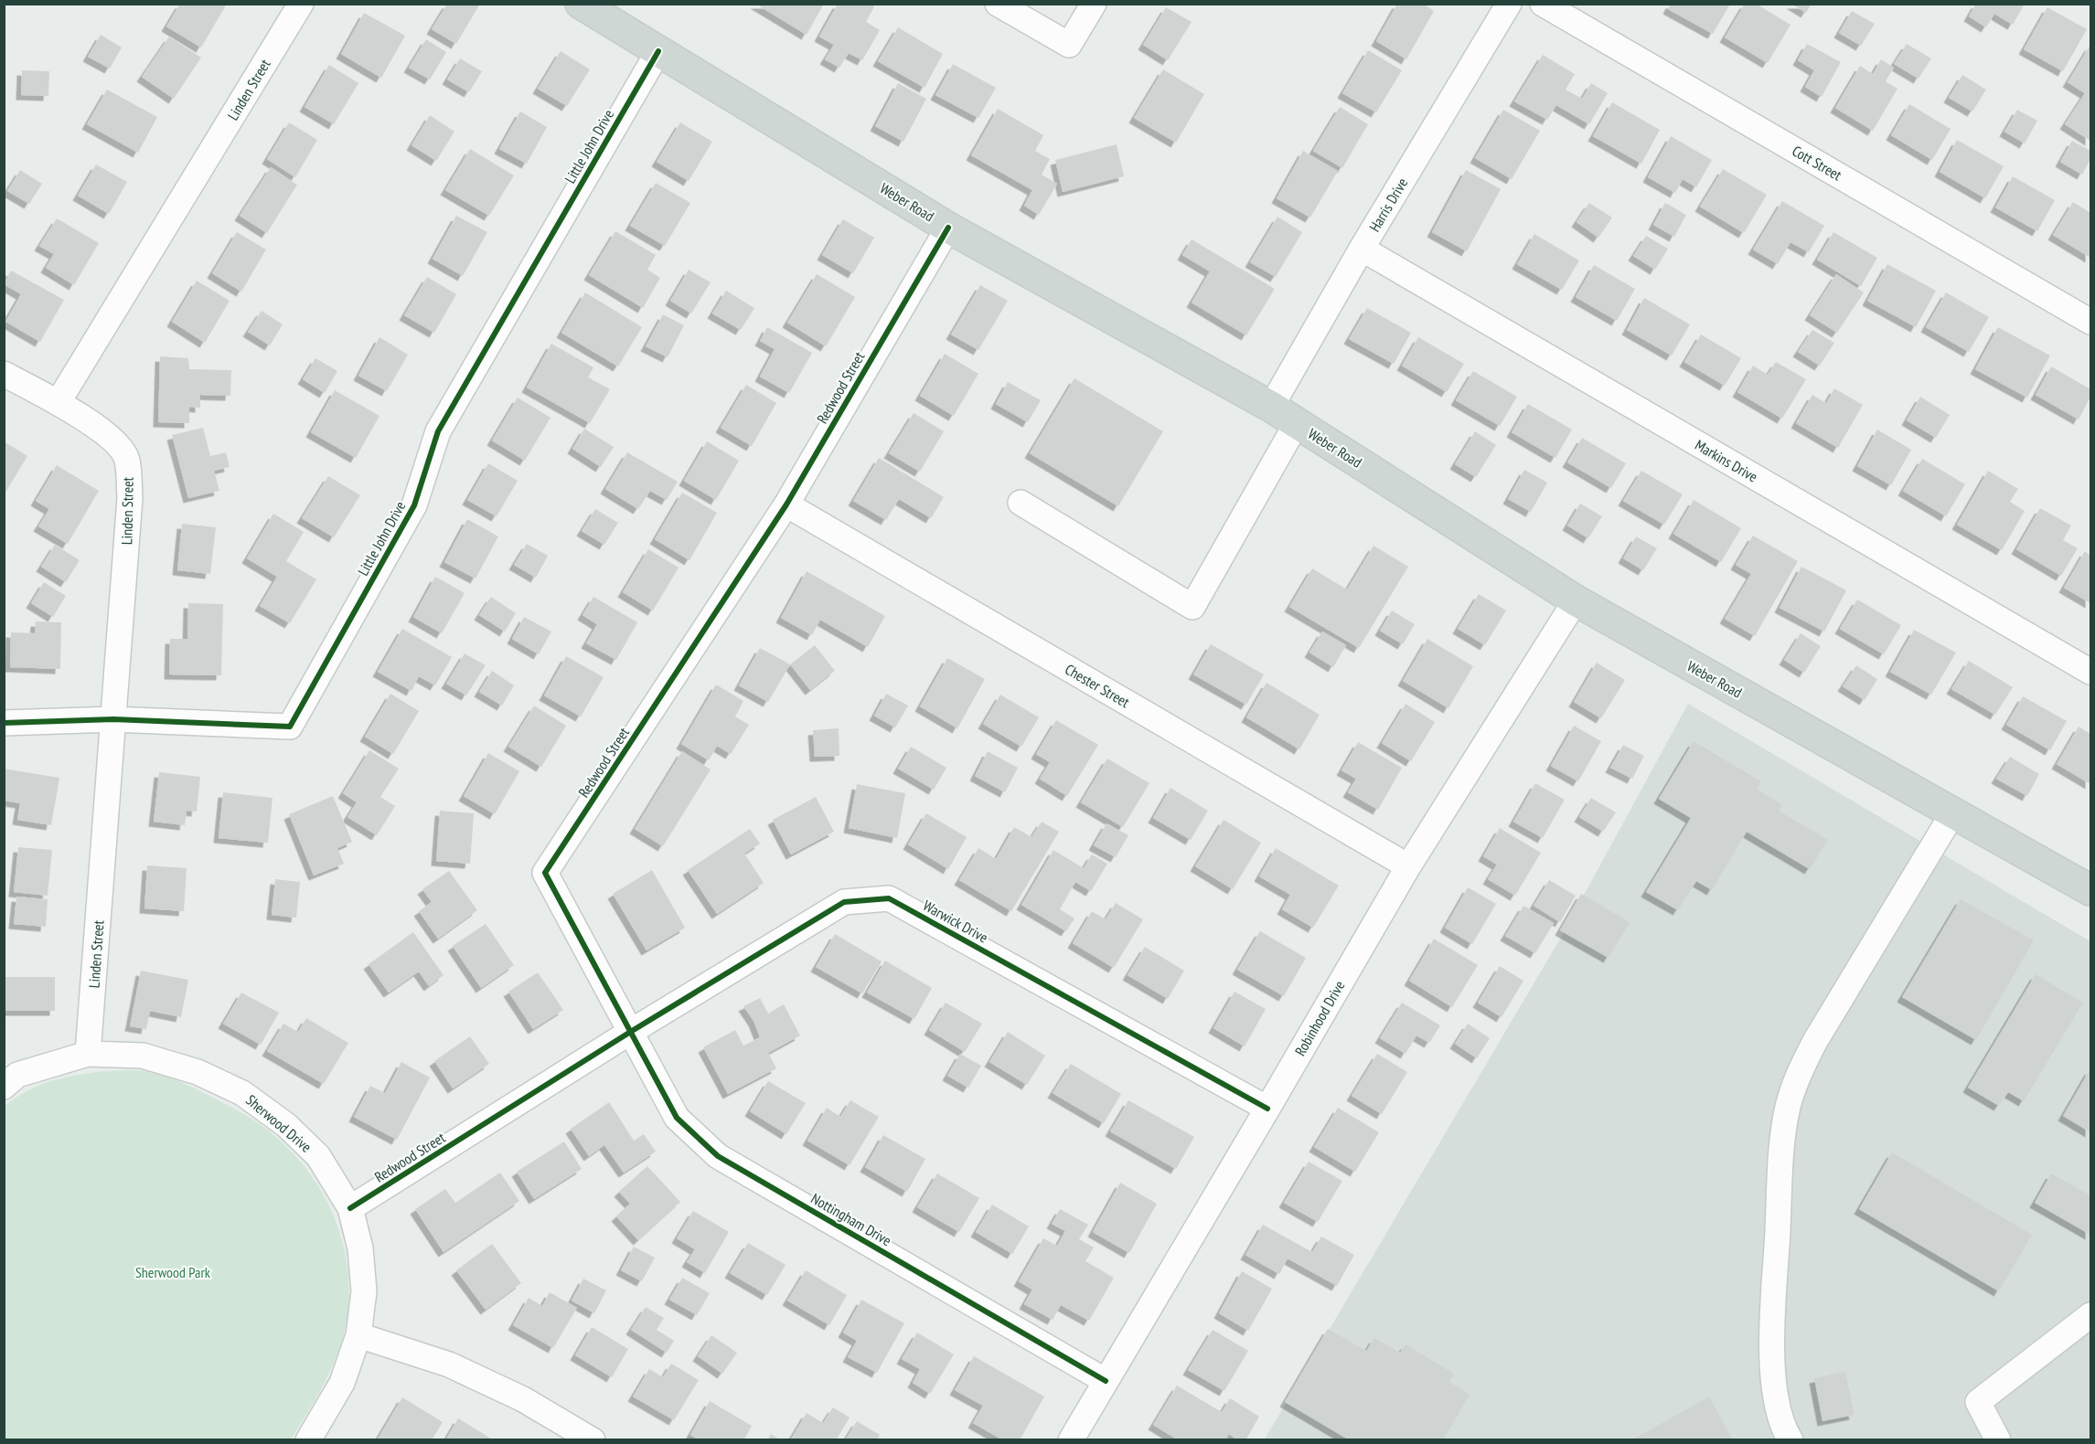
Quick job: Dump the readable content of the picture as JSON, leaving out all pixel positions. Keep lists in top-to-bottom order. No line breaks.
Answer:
{"streets":{"main road":["Weber Road"],"street":["Linden Street","Little John Drive","Cott Street","Harris Drive","Redwood Street","Markins Drive","Chester Street","Warwick Drive","Robinhood Drive","Sherwood Drive","Nottingham Drive"]},"crossings":[["Linden Street","Little John Drive"],["Linden Street","Sherwood Drive"],["Little John Drive","Weber Road"],["Weber Road","Harris Drive"],["Weber Road","Redwood Street"],["Weber Road","Robinhood Drive"],["Harris Drive","Markins Drive"],["Redwood Street","Chester Street"],["Redwood Street","Warwick Drive"],["Redwood Street","Sherwood Drive"],["Redwood Street","Nottingham Drive"],["Chester Street","Robinhood Drive"],["Warwick Drive","Robinhood Drive"],["Warwick Drive","Nottingham Drive"],["Robinhood Drive","Nottingham Drive"]],"parks":["Sherwood Park"]}
